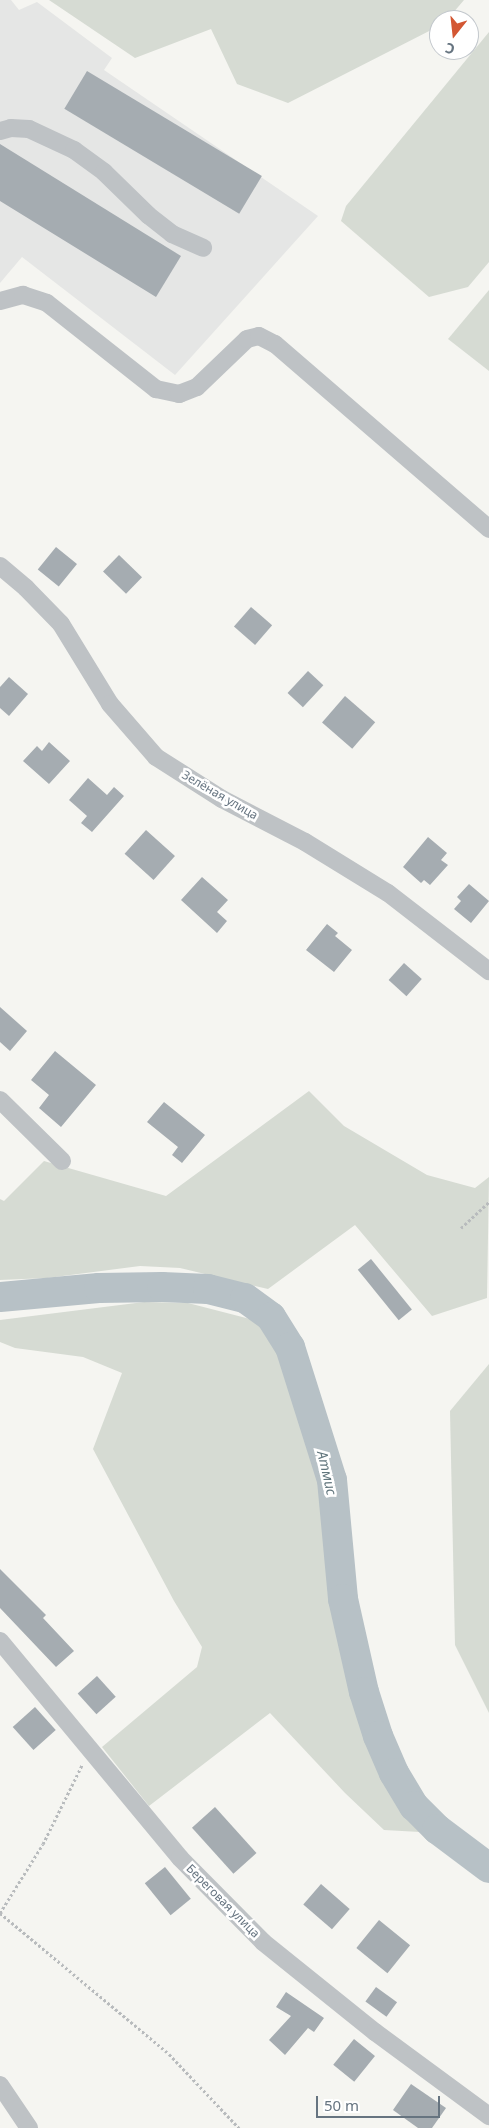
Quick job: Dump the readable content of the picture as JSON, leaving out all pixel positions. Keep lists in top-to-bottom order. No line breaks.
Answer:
{"streets":{"street":["Зелёная улица","Береговая улица"]},"water":["Атмис"],"scale_bar":"50 m","north":"bottom"}
